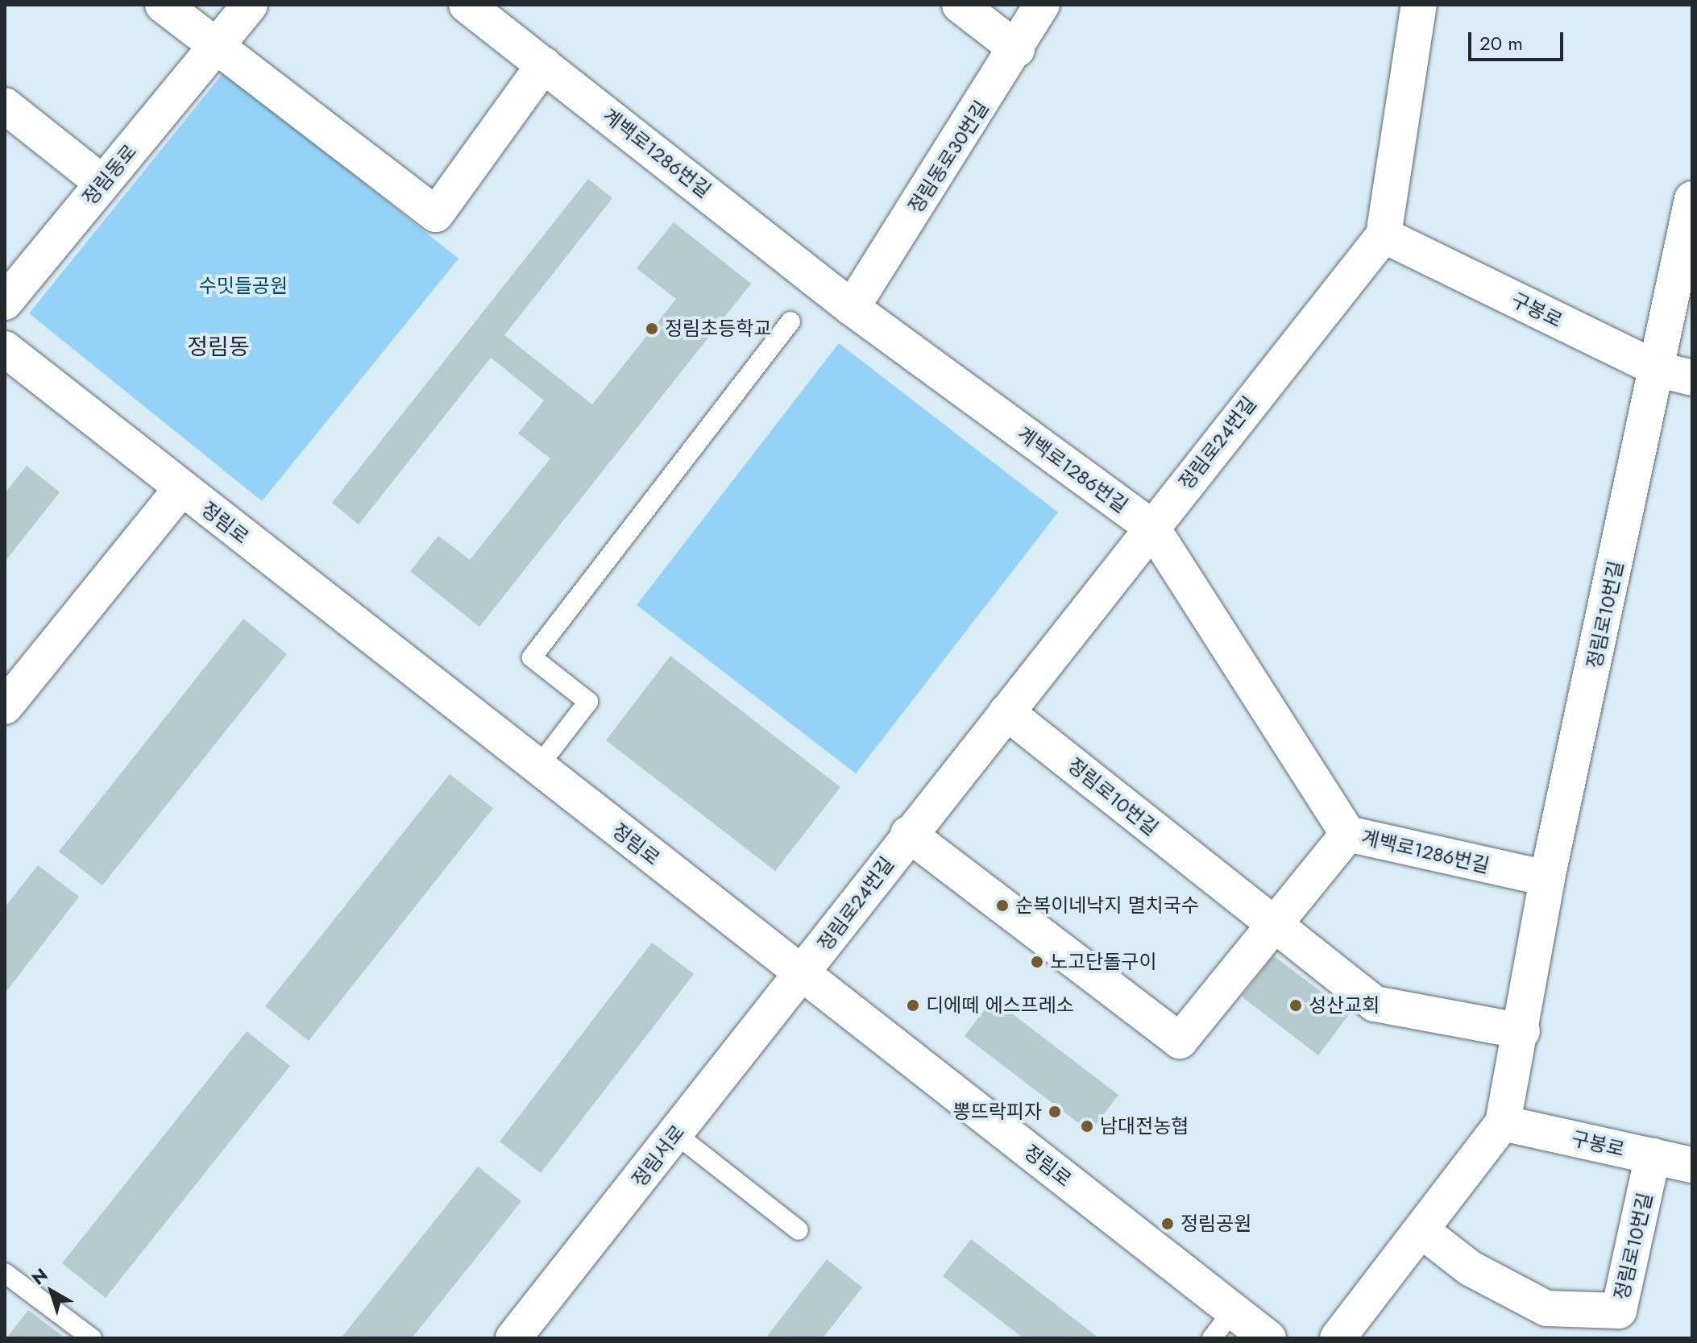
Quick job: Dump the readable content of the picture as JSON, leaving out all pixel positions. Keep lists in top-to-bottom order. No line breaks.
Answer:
{"streets":{"street":["계백로1286번길","정림동로30번길","정림동로","구봉로","정림로24번길","정림로","정림로10번길","정림서로"]},"crossings":[["계백로1286번길","정림동로30번길"],["계백로1286번길","정림로24번길"],["계백로1286번길","정림로10번길"],["구봉로","정림로24번길"],["구봉로","정림로10번길"],["정림로24번길","정림로"],["정림로24번길","정림로10번길"],["정림로24번길","정림서로"],["정림로","정림서로"]],"districts":["정림동"],"parks":["수밋들공원"],"places":["정림초등학교","순복이네낙지 멸치국수","노고단돌구이","디에떼 에스프레소","성산교회","뽕뜨락피자","남대전농협","정림공원"],"scale_bar":"20 m","north":"top left"}
